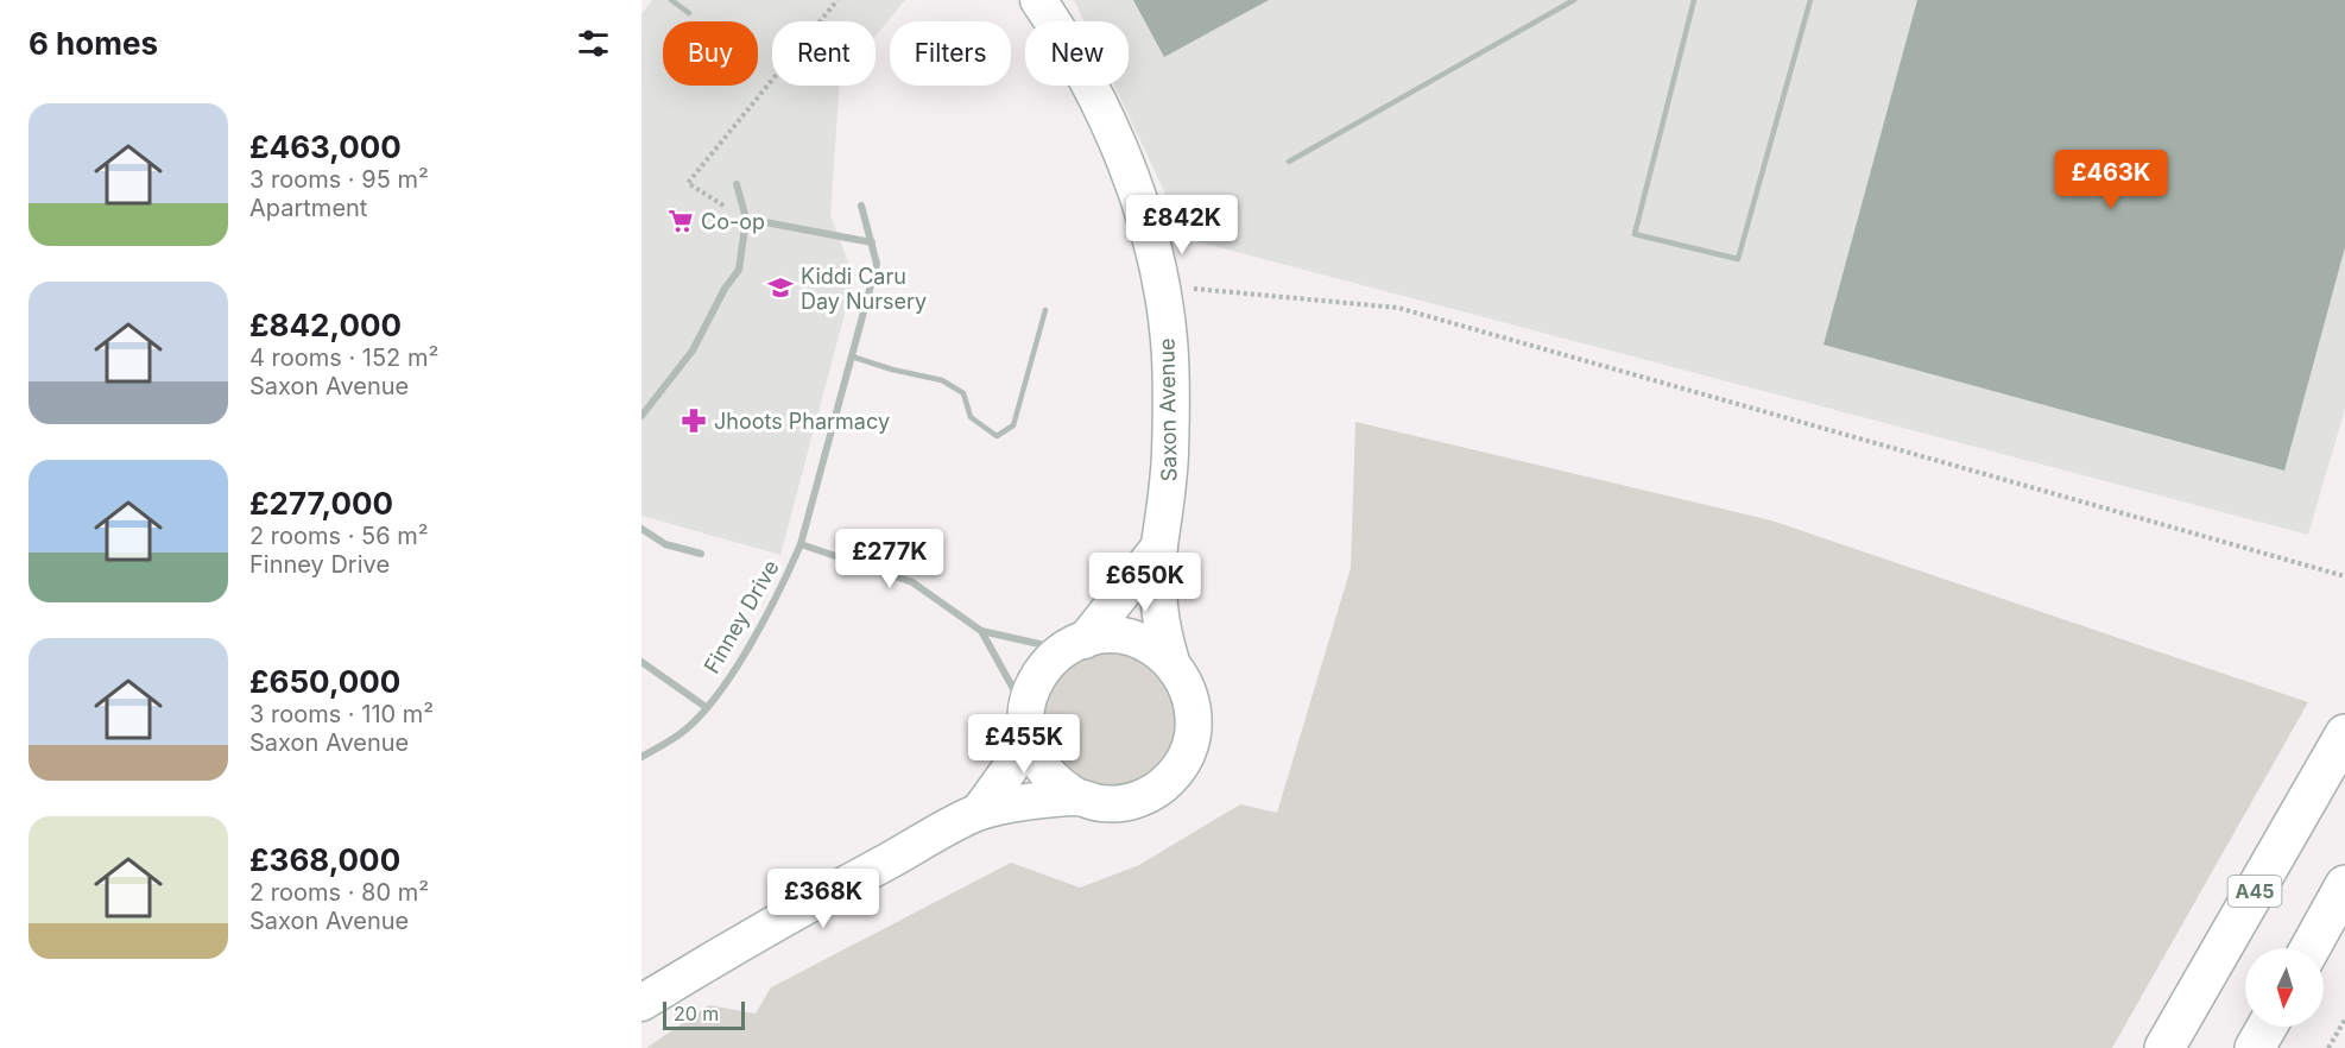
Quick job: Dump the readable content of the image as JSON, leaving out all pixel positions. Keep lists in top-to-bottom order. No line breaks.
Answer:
{"streets":{"highway":["A45"],"street":["Saxon Avenue","Finney Drive"]},"crossings":[["Saxon Avenue","Finney Drive"]],"places":{"supermarket":["Co-op"],"school or university":["Kiddi Caru Day Nursery"],"pharmacy":["Jhoots Pharmacy"]},"scale_bar":"20 m","north":"bottom","page":{"heading":"6 homes","chip":["Buy","Rent","Filters","New"],"list":[{"name":"£463,000","note":"3 rooms · 95 m² · Apartment"},{"name":"£842,000","note":"4 rooms · 152 m² · Saxon Avenue"},{"name":"£277,000","note":"2 rooms · 56 m² · Finney Drive"},{"name":"£650,000","note":"3 rooms · 110 m² · Saxon Avenue"},{"name":"£368,000","note":"2 rooms · 80 m² · Saxon Avenue"}],"price":["£463K","£842K","£277K","£650K","£455K","£368K"],"scale":"20 m"}}
